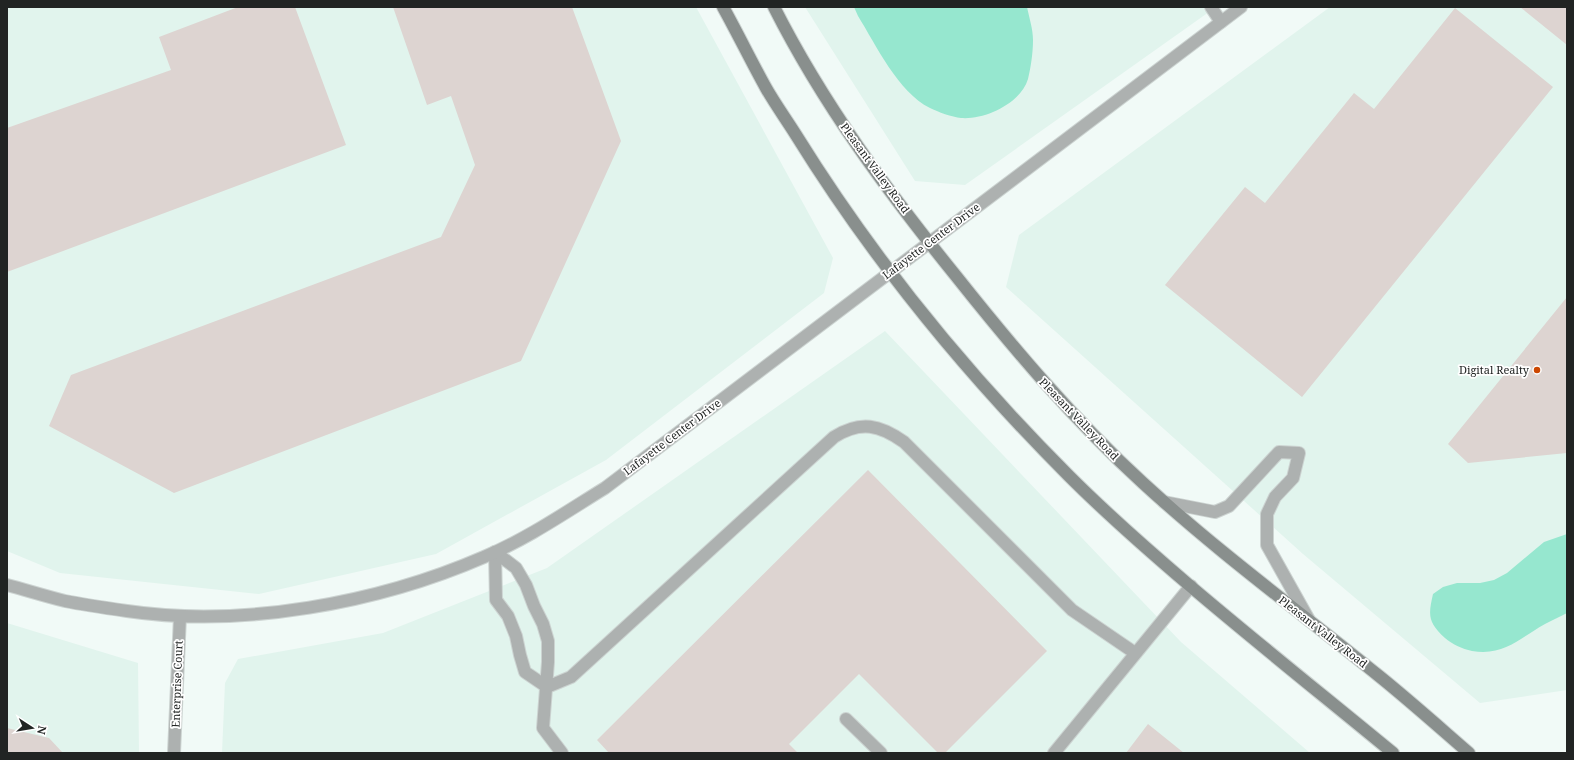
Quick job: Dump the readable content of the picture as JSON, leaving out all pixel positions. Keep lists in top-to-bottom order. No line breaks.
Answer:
{"streets":{"main road":["Pleasant Valley Road"],"street":["Lafayette Center Drive","Enterprise Court"]},"crossings":[["Pleasant Valley Road","Lafayette Center Drive"],["Lafayette Center Drive","Enterprise Court"]],"places":["Digital Realty"],"north":"right"}
